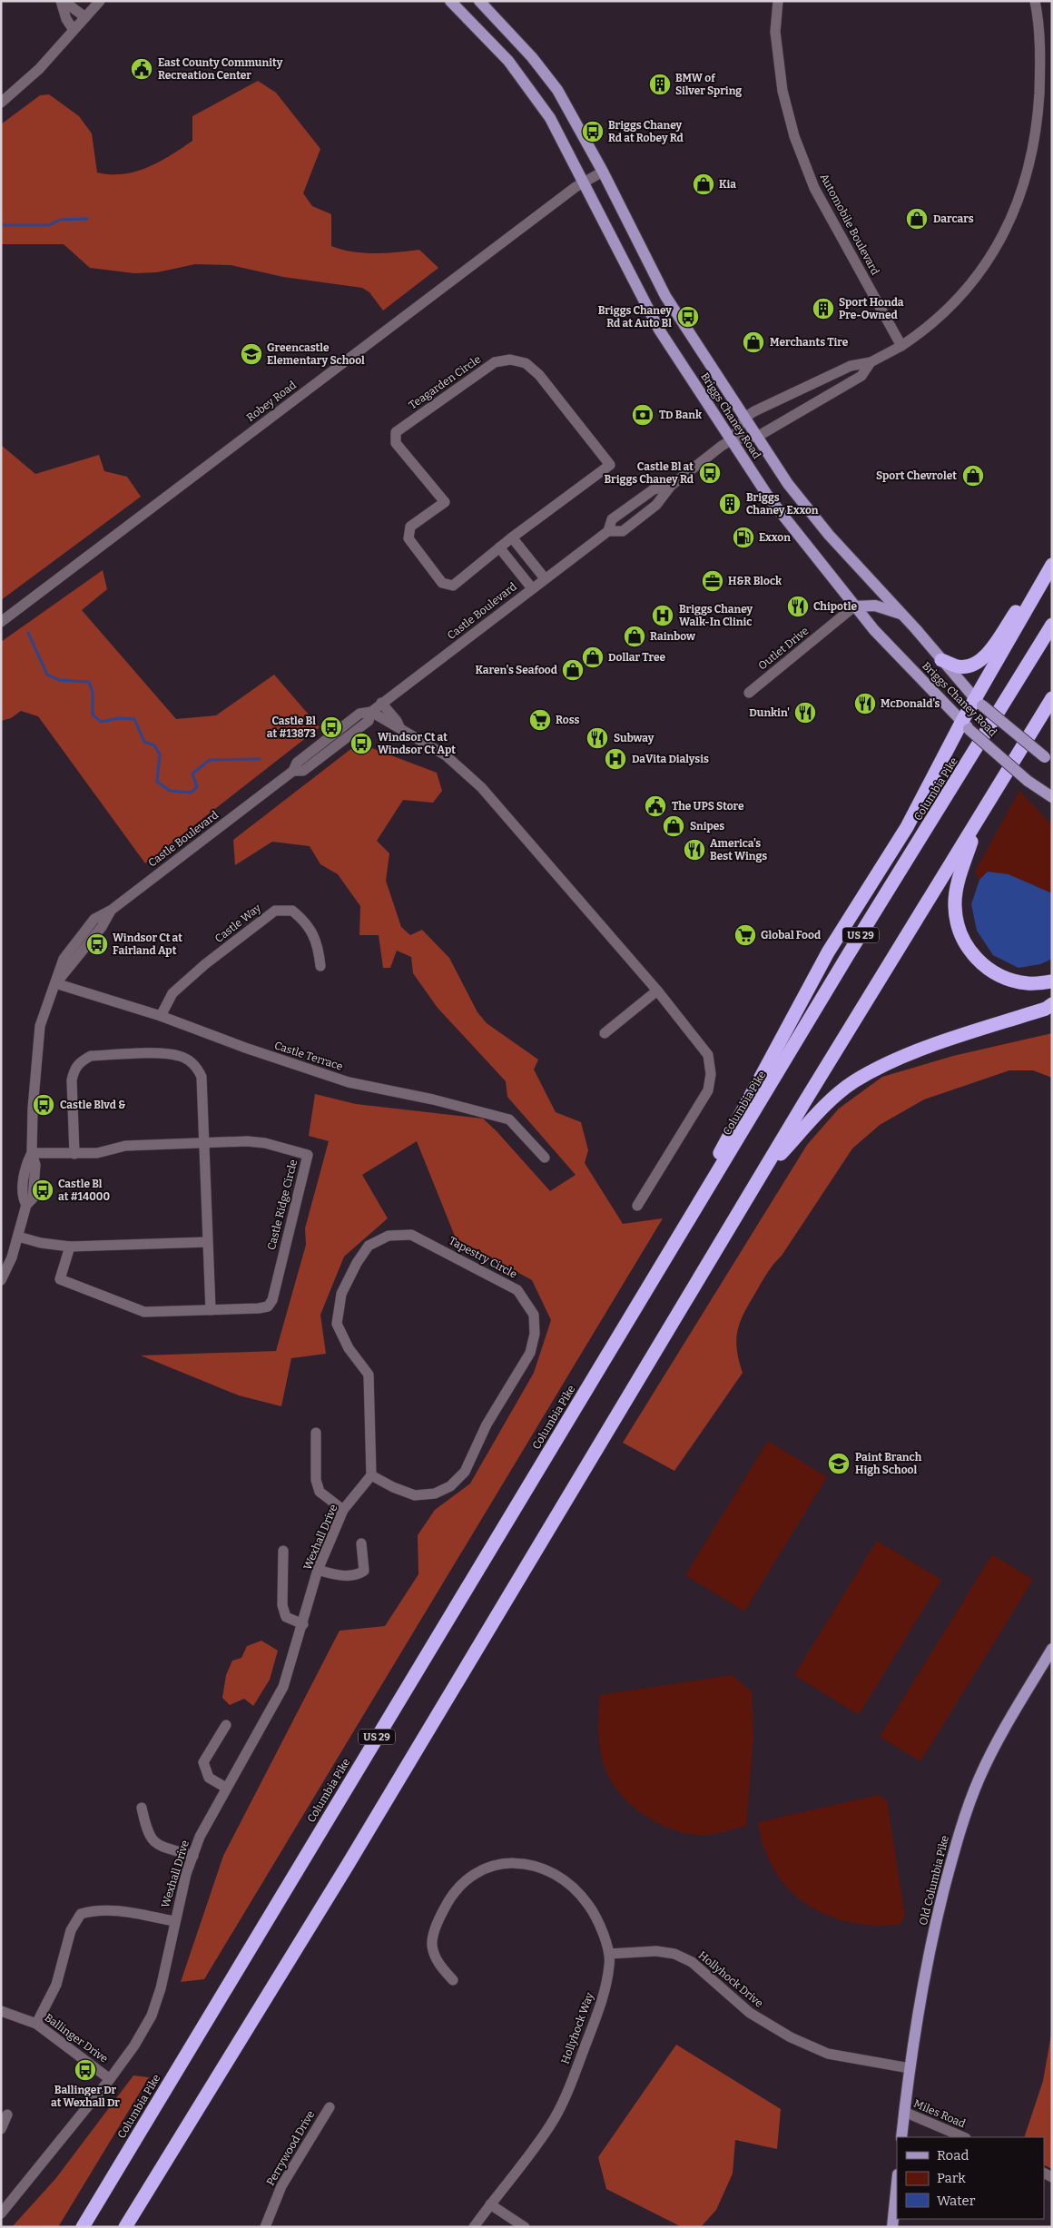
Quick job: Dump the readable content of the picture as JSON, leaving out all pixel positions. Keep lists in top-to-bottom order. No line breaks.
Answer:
{"streets":{"highway":["Columbia Pike","US 29"],"main road":["Briggs Chaney Road","Old Columbia Pike"],"street":["Automobile Boulevard","Teagarden Circle","Robey Road","Castle Boulevard","Outlet Drive","Castle Way","Castle Terrace","Castle Ridge Circle","Tapestry Circle","Wexhall Drive","Hollyhock Drive","Hollyhock Way","Ballinger Drive","Miles Road","Perrywood Drive"]},"crossings":[["Robey Road","Briggs Chaney Road"],["Briggs Chaney Road","Castle Boulevard"],["Briggs Chaney Road","Outlet Drive"],["Castle Boulevard","Castle Terrace"],["Castle Boulevard","Castle Ridge Circle"],["Castle Way","Castle Terrace"],["Tapestry Circle","Wexhall Drive"],["Wexhall Drive","Ballinger Drive"],["Old Columbia Pike","Hollyhock Drive"],["Old Columbia Pike","Miles Road"],["Hollyhock Drive","Hollyhock Way"]],"places":{"public building":["East County Community Recreation Center","The UPS Store"],"building":["BMW of Silver Spring","Sport Honda Pre-Owned","Briggs Chaney Exxon"],"bus stop":["Briggs Chaney Rd at Robey Rd","Briggs Chaney Rd at Auto Bl","Castle Bl at Briggs Chaney Rd","Castle Bl at #13873","Windsor Ct at Windsor Ct Apt","Windsor Ct at Fairland Apt","Castle Blvd &","Castle Bl at #14000","Ballinger Dr at Wexhall Dr"],"shop":["Kia","Darcars","Merchants Tire","Sport Chevrolet","Rainbow","Dollar Tree","Karen's Seafood","Snipes"],"school or university":["Greencastle Elementary School","Paint Branch High School"],"bank":["TD Bank"],"fuel station":["Exxon"],"office":["H&R Block"],"restaurant":["Chipotle","McDonald's","Dunkin'","Subway","America's Best Wings"],"hospital":["Briggs Chaney Walk-In Clinic","DaVita Dialysis"],"supermarket":["Ross","Global Food"]},"legend":["Road","Park","Water"]}
